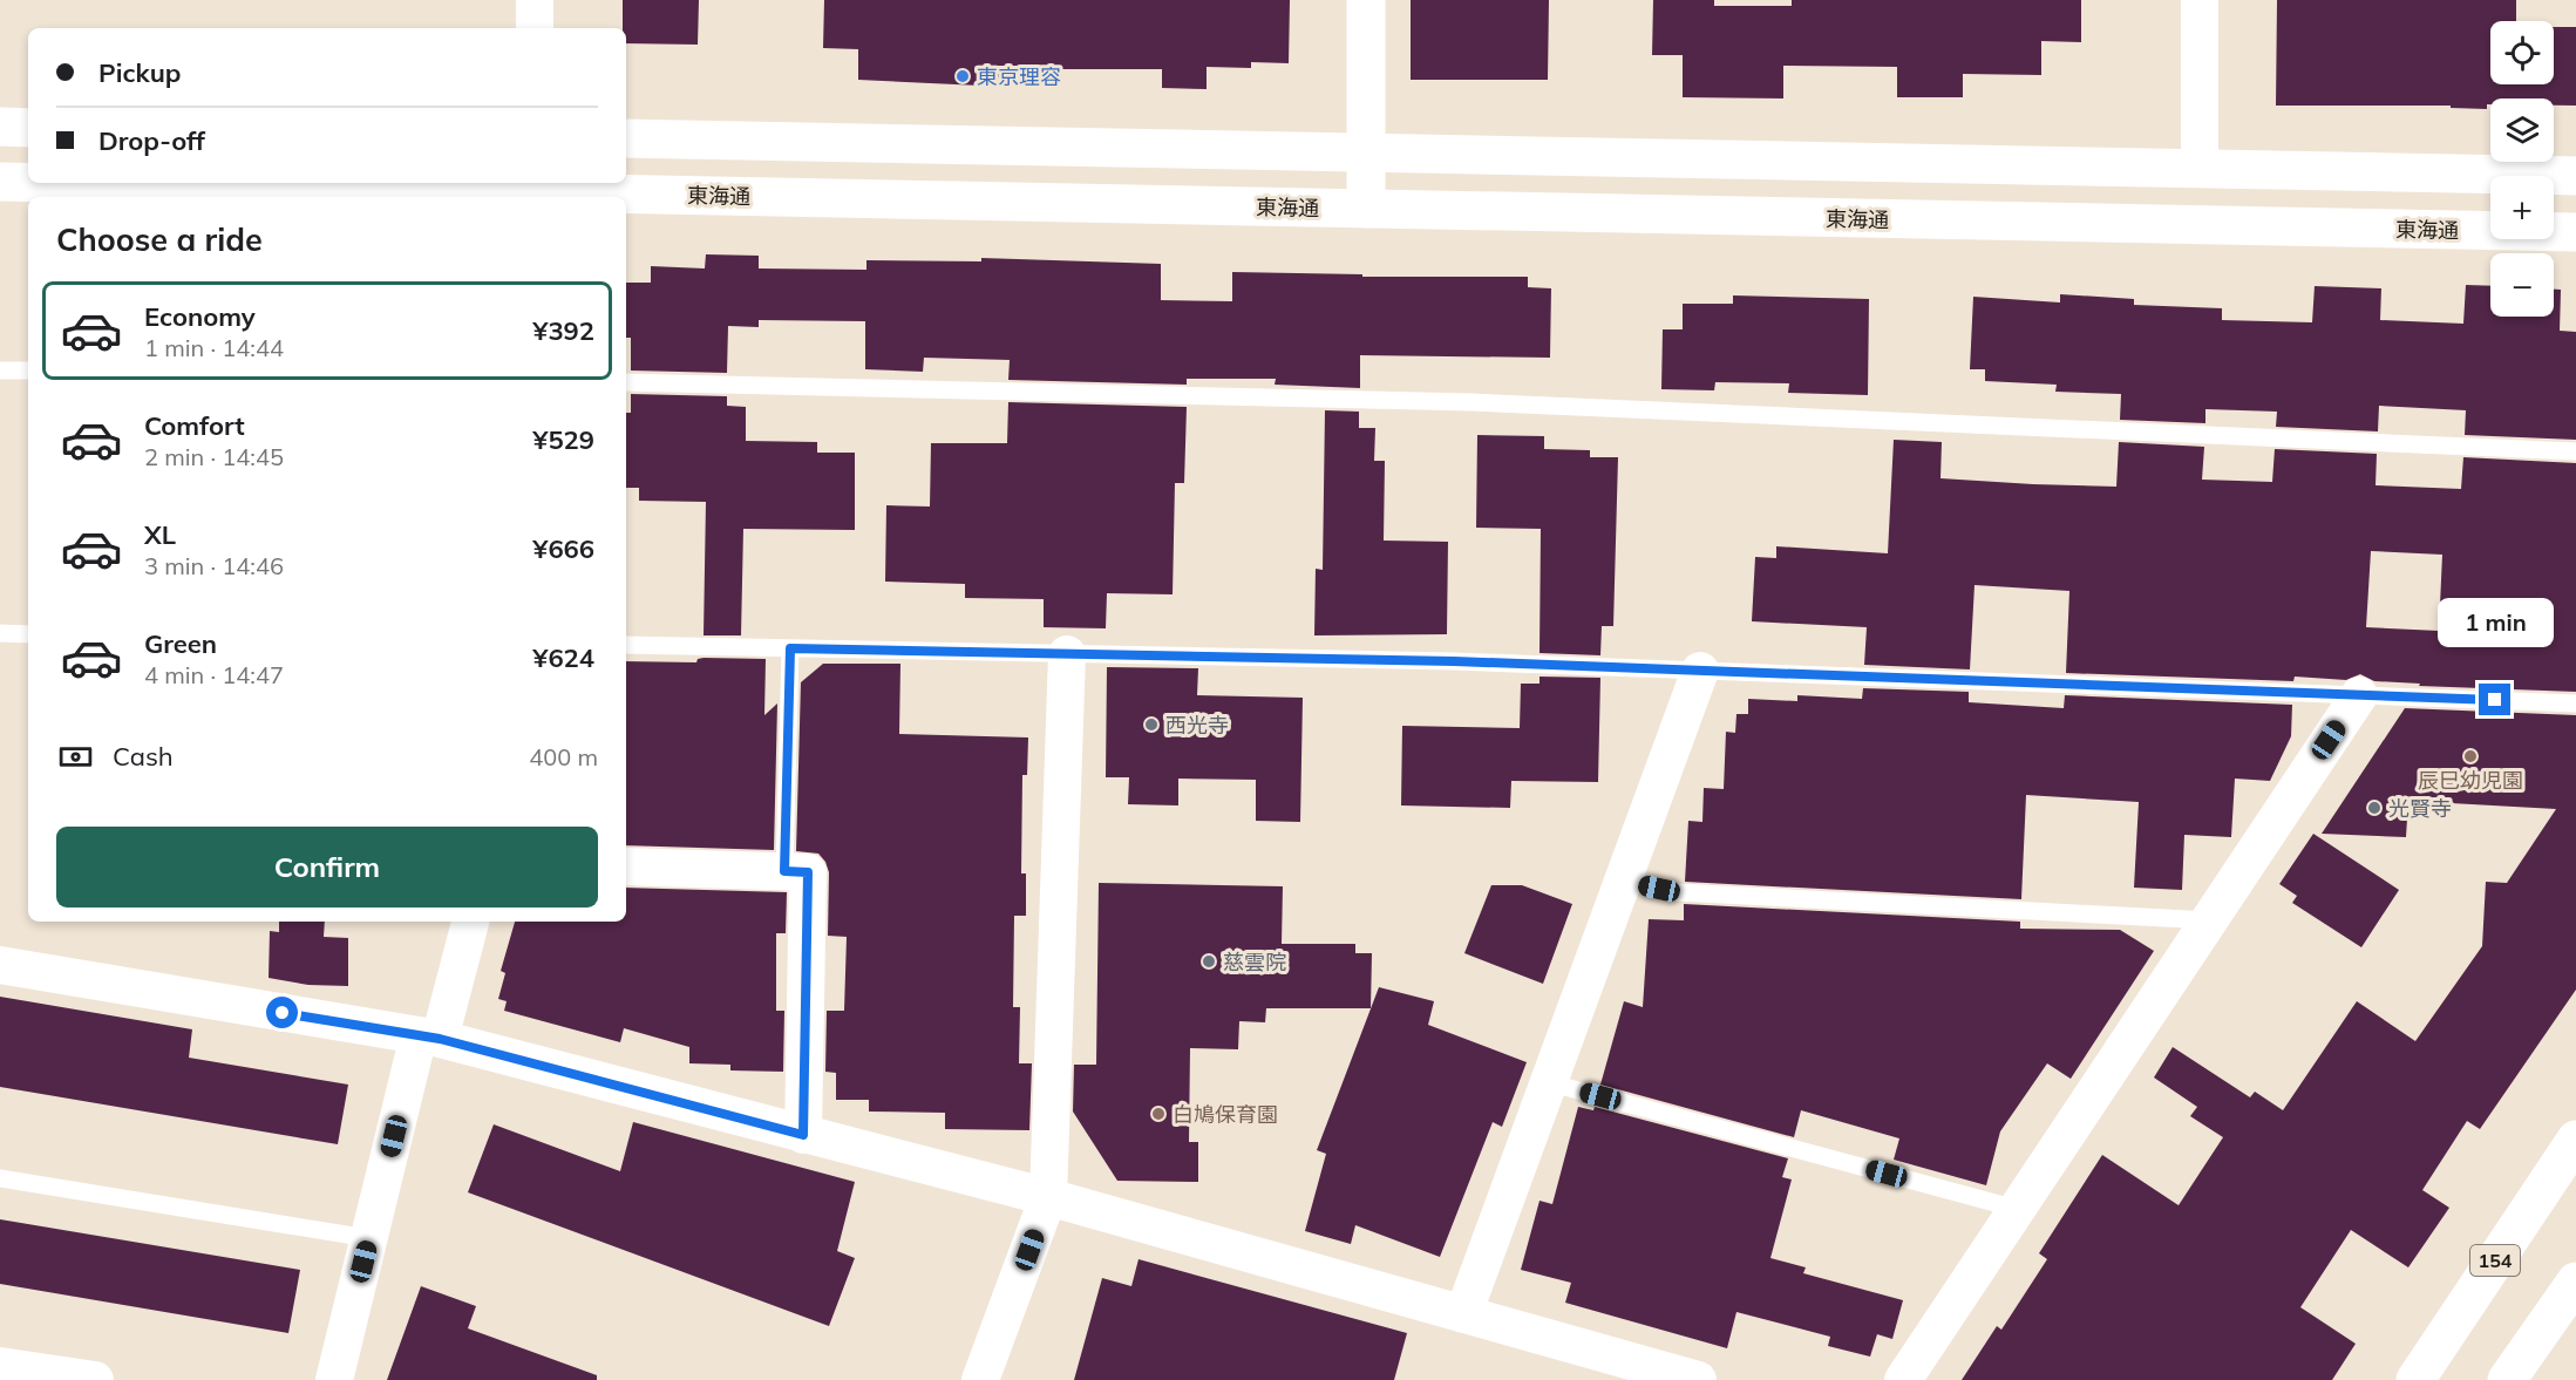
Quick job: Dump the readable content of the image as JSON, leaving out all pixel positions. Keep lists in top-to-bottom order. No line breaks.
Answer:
{"streets":{"main road":["東海通","154"]},"places":["東京理容","西光寺","辰巳幼児園","光賢寺","慈雲院","白鳩保育園"],"page":{"map_buttons":["+","−"],"banner":["Pickup","Drop-off"],"heading":"Choose a ride","list":[{"name":"Economy","note":"1 min · 14:44","value":"¥392"},{"name":"Comfort","note":"2 min · 14:45","value":"¥529"},{"name":"XL","note":"3 min · 14:46","value":"¥666"},{"name":"Green","note":"4 min · 14:47","value":"¥624"}],"bubble":"1 min","pay":["Cash","400 m"],"buttons":"Confirm"}}
